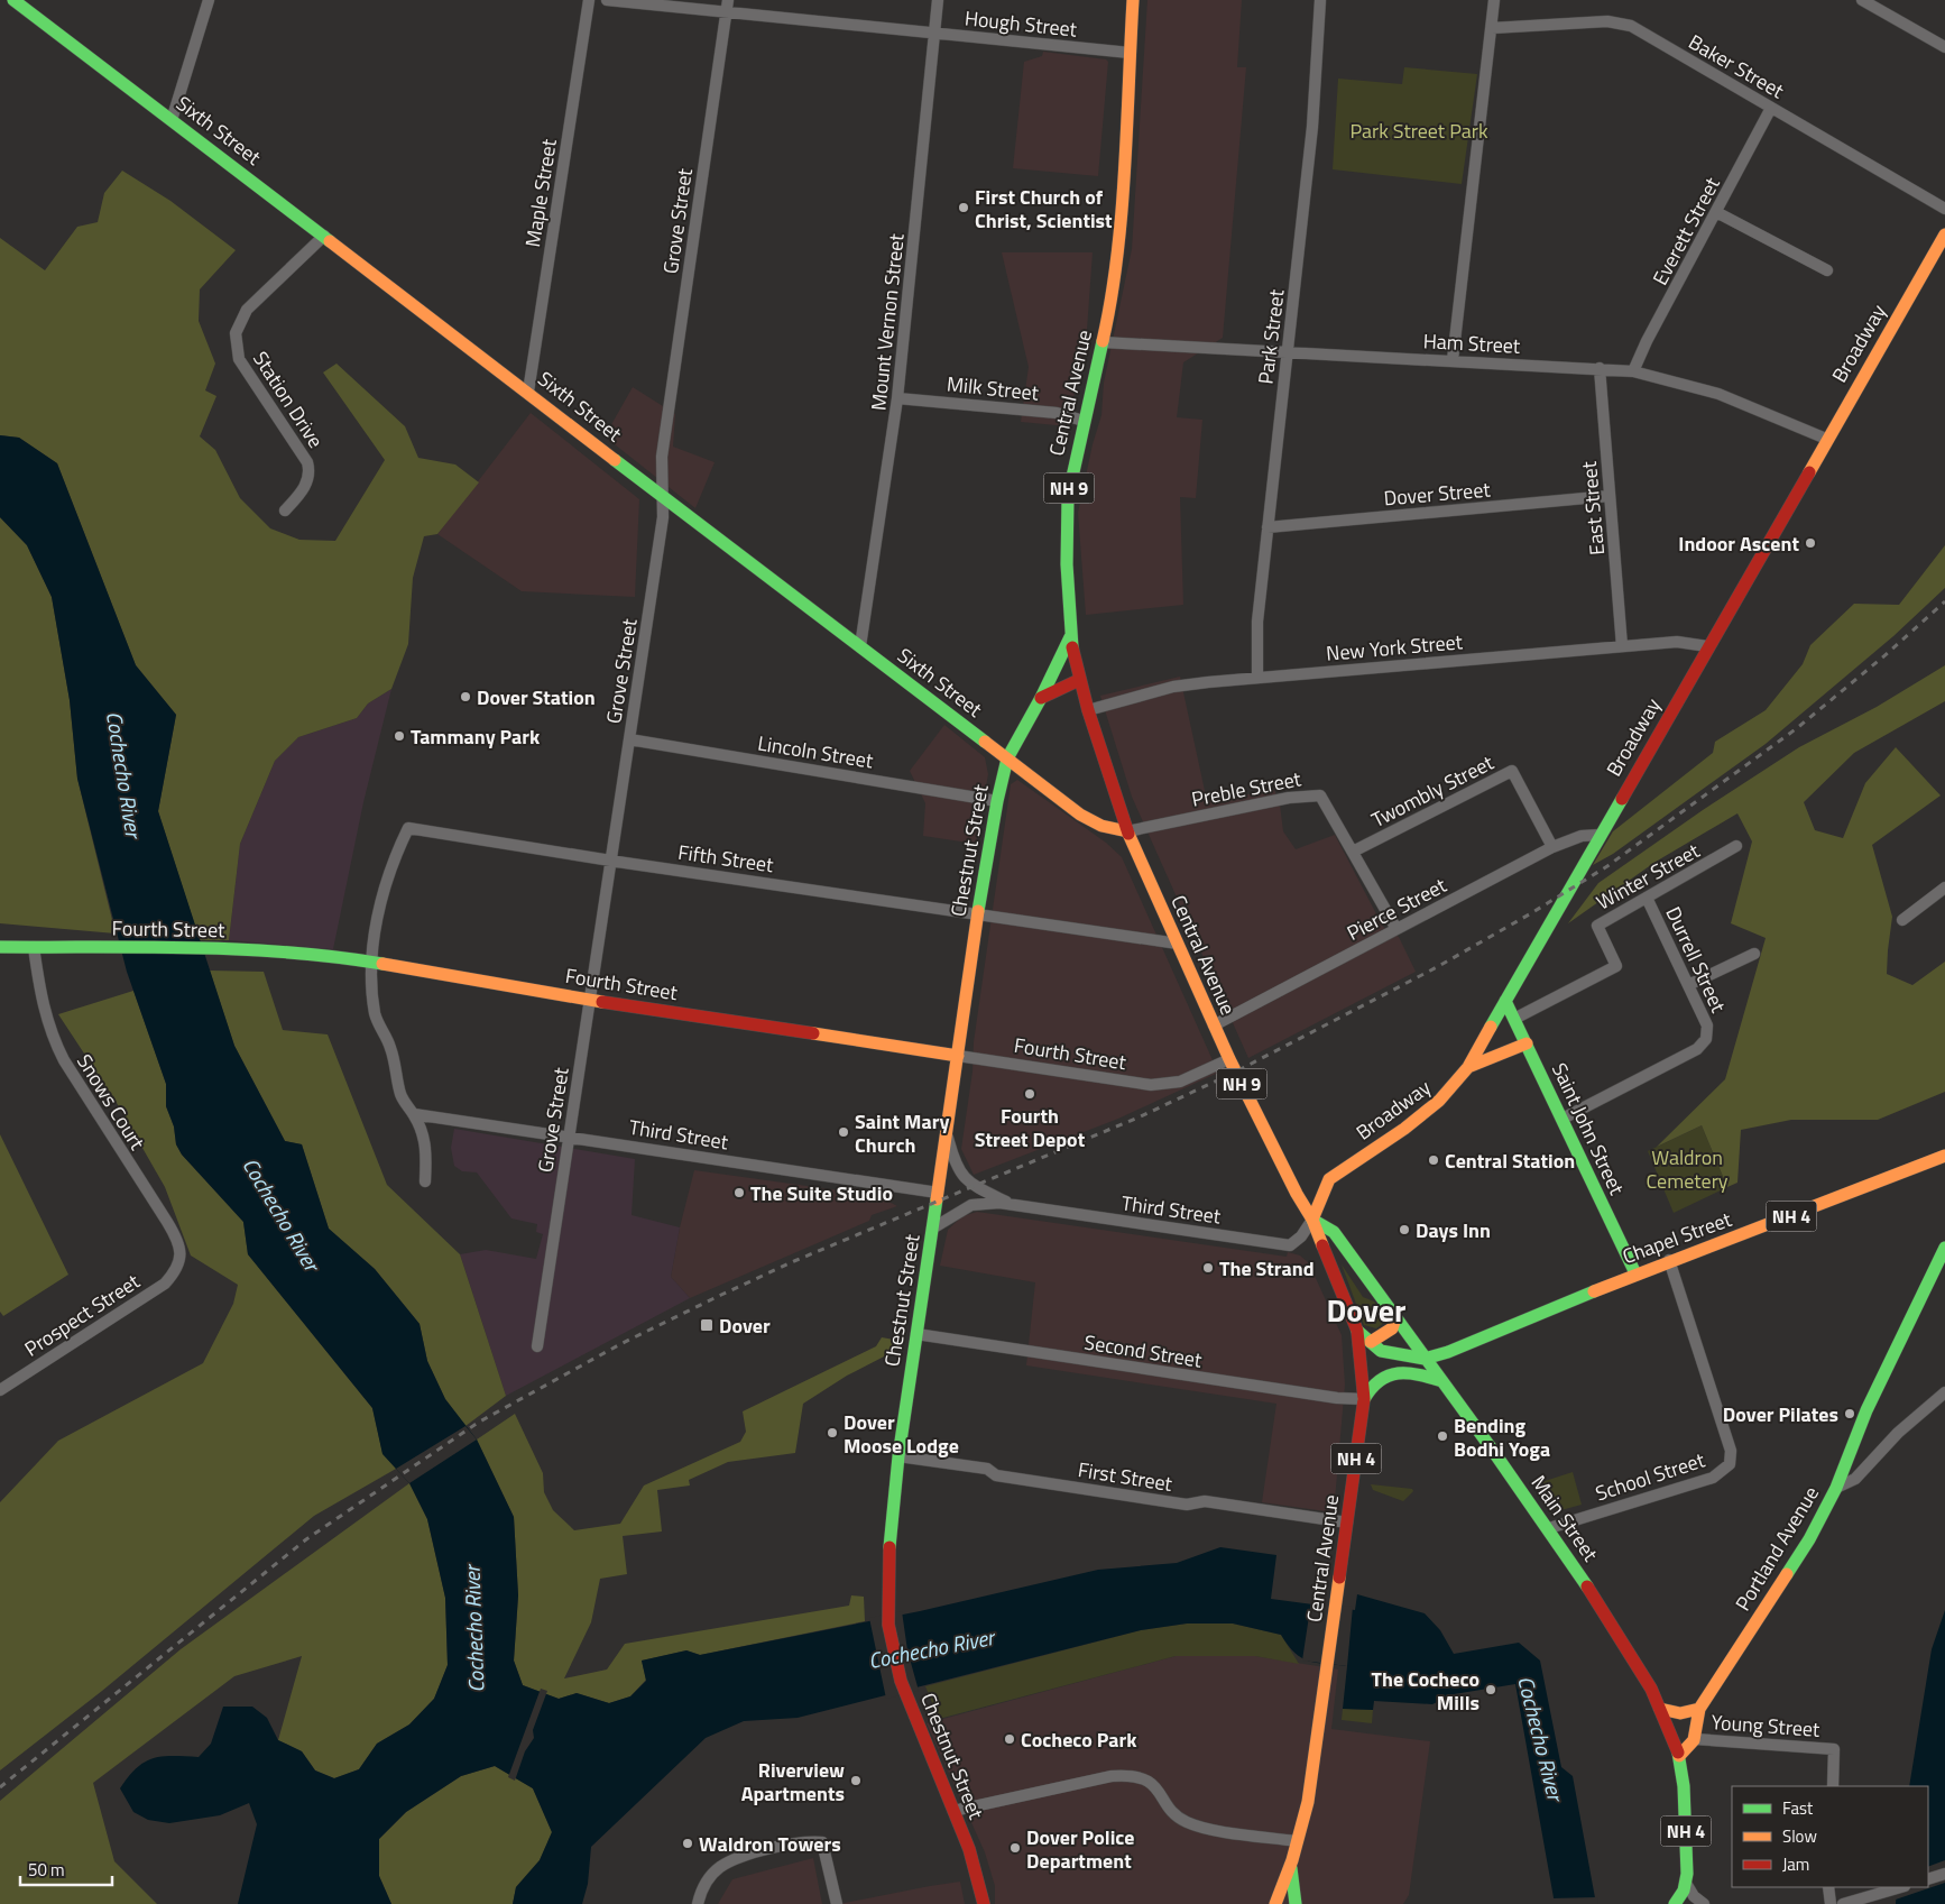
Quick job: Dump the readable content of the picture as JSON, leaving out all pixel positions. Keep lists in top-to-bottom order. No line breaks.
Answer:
{"streets":{"main road":["Sixth Street","Broadway","Central Avenue","NH 9","Chestnut Street","Fourth Street","Saint John Street","NH 4","Chapel Street","Main Street","Portland Avenue"],"street":["Hough Street","Baker Street","Maple Street","Grove Street","Everett Street","Mount Vernon Street","Park Street","Ham Street","Milk Street","Station Drive","Dover Street","East Street","New York Street","Lincoln Street","Preble Street","Twombly Street","Fifth Street","Winter Street","Pierce Street","Durrell Street","Snows Court","Third Street","Prospect Street","Second Street","First Street","School Street","Young Street"]},"crossings":[["Hough Street","Grove Street"],["Hough Street","Mount Vernon Street"],["Hough Street","Central Avenue"],["Baker Street","Everett Street"],["Sixth Street","Maple Street"],["Sixth Street","Grove Street"],["Sixth Street","Mount Vernon Street"],["Sixth Street","Central Avenue"],["Sixth Street","Station Drive"],["Sixth Street","Preble Street"],["Sixth Street","Chestnut Street"],["Grove Street","Lincoln Street"],["Grove Street","Fifth Street"],["Grove Street","Fourth Street"],["Grove Street","Third Street"],["Everett Street","Ham Street"],["Mount Vernon Street","Milk Street"],["Park Street","Ham Street"],["Park Street","Dover Street"],["Park Street","New York Street"],["Ham Street","Broadway"],["Ham Street","Central Avenue"],["Ham Street","East Street"],["Broadway","Central Avenue"],["Broadway","New York Street"],["Broadway","Pierce Street"],["Broadway","Saint John Street"],["Broadway","Third Street"],["Broadway","Main Street"],["Milk Street","Central Avenue"],["Central Avenue","New York Street"],["Central Avenue","Preble Street"],["Central Avenue","Chestnut Street"],["Central Avenue","Fifth Street"],["Central Avenue","Pierce Street"],["Central Avenue","Fourth Street"],["Central Avenue","Third Street"],["Central Avenue","Second Street"],["Central Avenue","First Street"],["Central Avenue","Main Street"],["Dover Street","East Street"],["East Street","New York Street"],["Lincoln Street","Chestnut Street"],["Preble Street","Twombly Street"],["Preble Street","Pierce Street"],["Twombly Street","Pierce Street"],["Chestnut Street","Fifth Street"],["Chestnut Street","Fourth Street"],["Chestnut Street","Third Street"],["Chestnut Street","Second Street"],["Chestnut Street","First Street"],["Fifth Street","Fourth Street"],["Winter Street","Durrell Street"],["Winter Street","Saint John Street"],["Fourth Street","Snows Court"],["Durrell Street","Saint John Street"],["Snows Court","Prospect Street"],["Saint John Street","Chapel Street"],["Third Street","Main Street"],["Chapel Street","School Street"],["Chapel Street","Main Street"],["School Street","Main Street"],["Portland Avenue","Young Street"]],"districts":["Dover"],"water":["Cochecho River"],"parks":["Park Street Park","Waldron Cemetery"],"places":{"other":["First Church of Christ, Scientist","Indoor Ascent","Dover Station","Tammany Park","Fourth Street Depot","Saint Mary Church","Central Station","The Suite Studio","Days Inn","The Strand","Dover Pilates","Dover Moose Lodge","Bending Bodhi Yoga","The Cocheco Mills","Cocheco Park","Riverview Apartments","Waldron Towers","Dover Police Department"],"transit":["Dover"]},"legend":["Fast","Slow","Jam"],"scale_bar":"50 m"}
